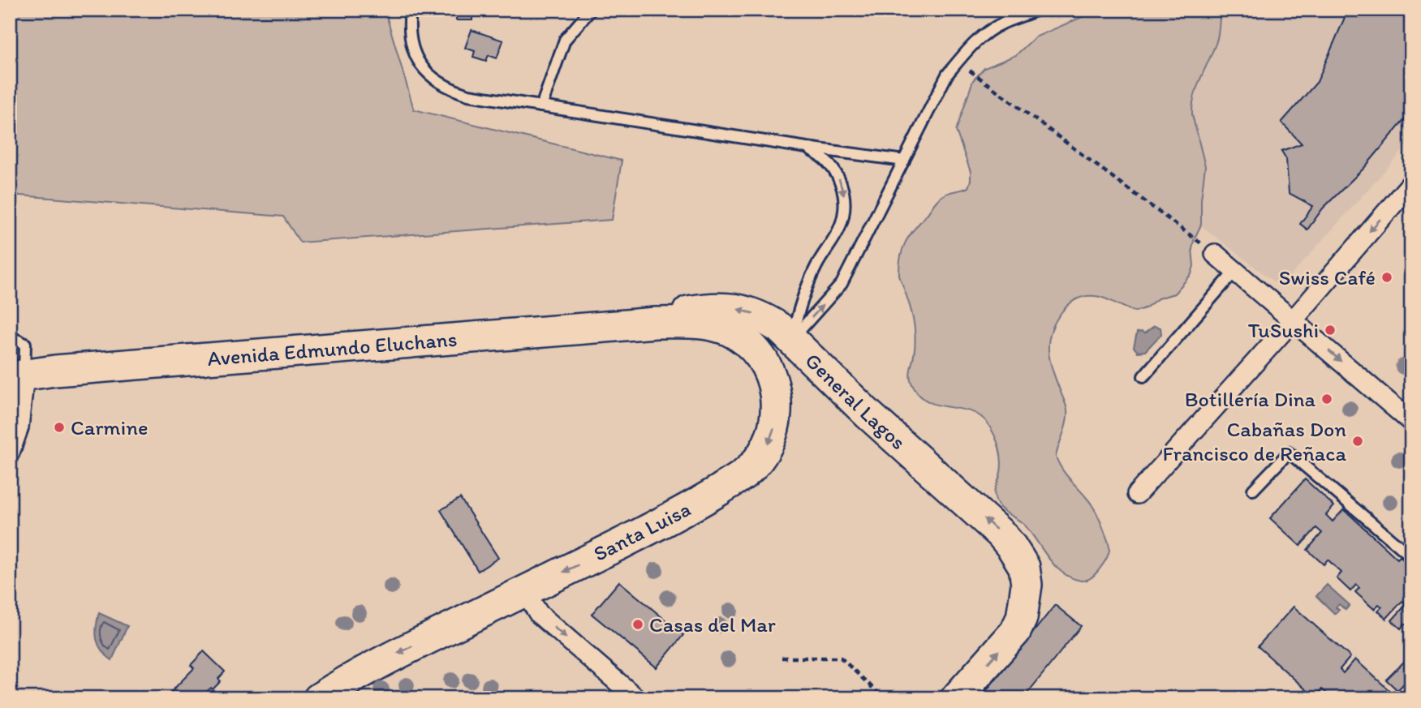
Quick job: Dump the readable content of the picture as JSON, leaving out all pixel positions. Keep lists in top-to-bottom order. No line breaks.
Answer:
{"streets":{"main road":["Avenida Edmundo Eluchans","General Lagos","Santa Luisa"]},"crossings":[["Avenida Edmundo Eluchans","General Lagos"],["Avenida Edmundo Eluchans","Santa Luisa"],["General Lagos","Santa Luisa"]],"one_way":["Santa Luisa"],"places":["Swiss Café","TuSushi","Botillería Dina","Carmine","Cabañas Don Francisco de Reñaca","Casas del Mar"]}
